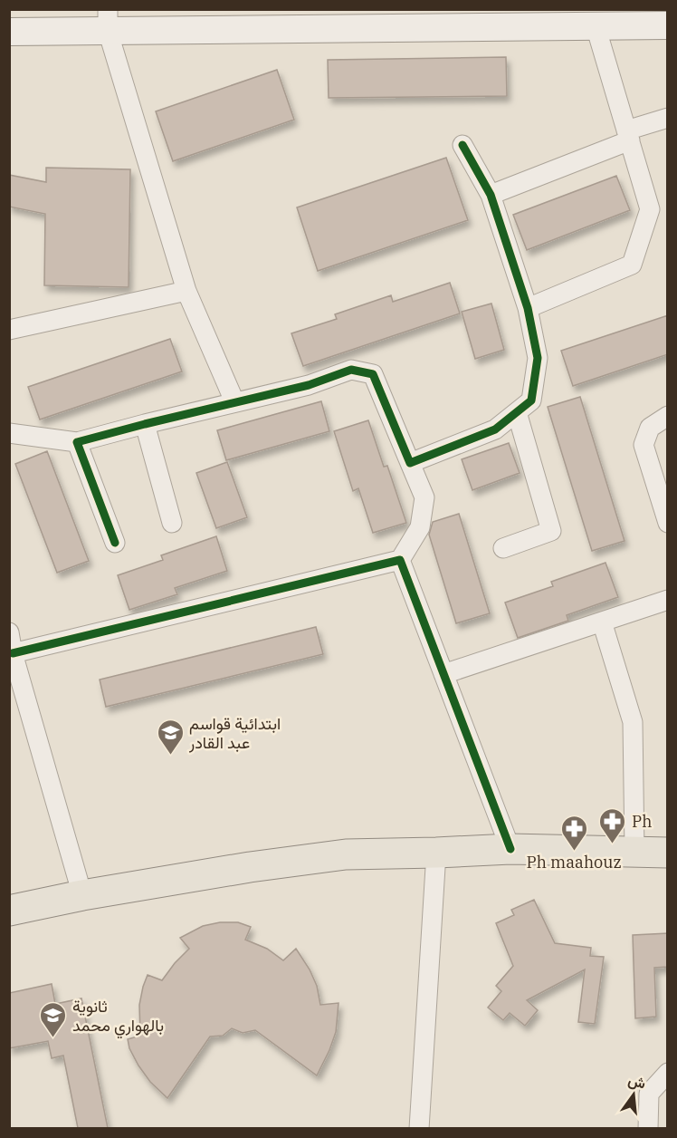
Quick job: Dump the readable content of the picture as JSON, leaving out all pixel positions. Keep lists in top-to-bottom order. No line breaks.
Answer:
{"places":{"school or university":["ابتدائية قواسم عبد القادر","ثانوية بالهواري محمد"],"pharmacy":["Ph","Ph maahouz"]},"north":"top"}
